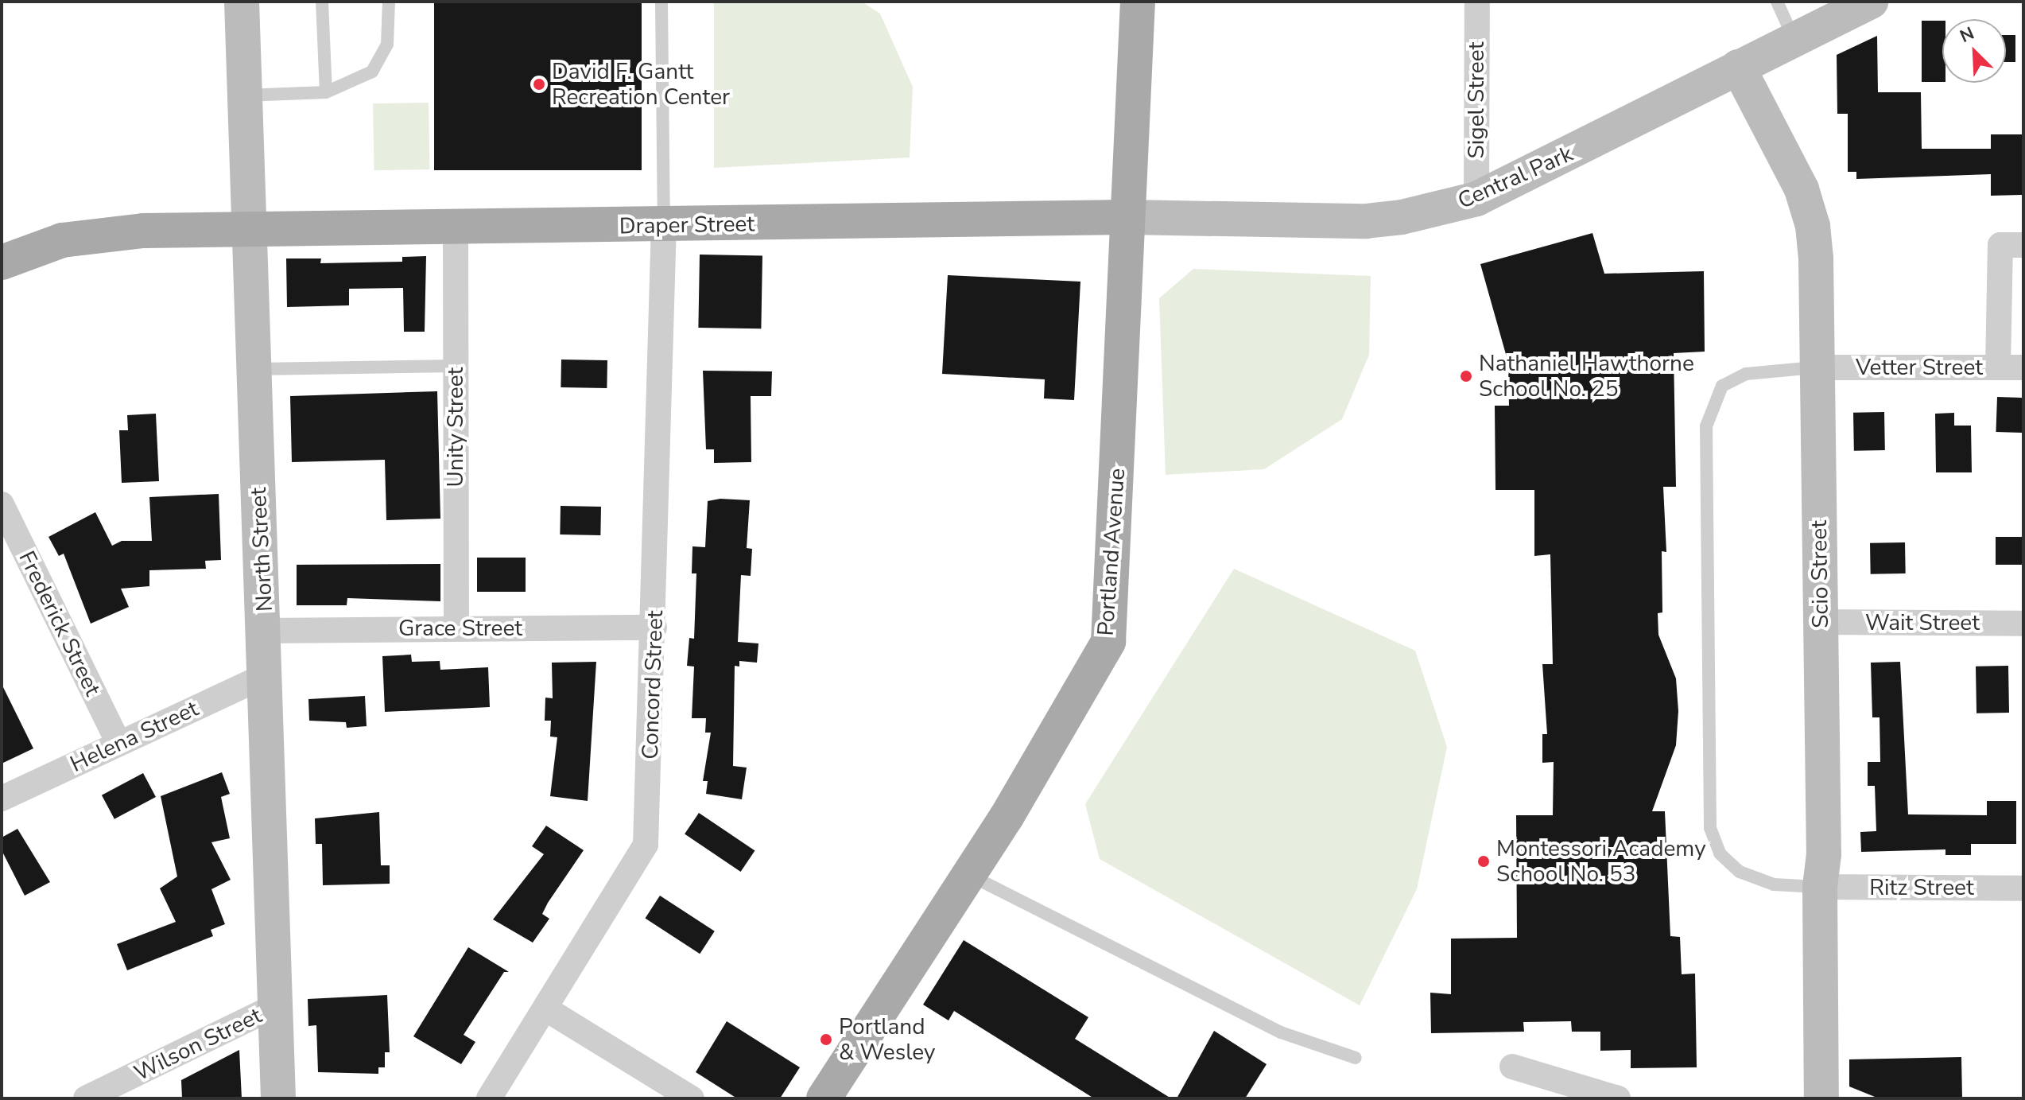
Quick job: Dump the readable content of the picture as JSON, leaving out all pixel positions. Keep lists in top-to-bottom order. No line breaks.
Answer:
{"streets":{"main road":["Draper Street","Portland Avenue"],"street":["Sigel Street","Central Park","Vetter Street","Unity Street","North Street","Scio Street","Wait Street","Frederick Street","Grace Street","Concord Street","Helena Street","Ritz Street","Wilson Street"]},"crossings":[["Sigel Street","Central Park"],["Central Park","Draper Street"],["Central Park","Portland Avenue"],["Central Park","Scio Street"],["Draper Street","Unity Street"],["Draper Street","North Street"],["Draper Street","Portland Avenue"],["Draper Street","Concord Street"],["Vetter Street","Scio Street"],["Unity Street","Grace Street"],["North Street","Grace Street"],["North Street","Helena Street"],["North Street","Wilson Street"],["Scio Street","Wait Street"],["Scio Street","Ritz Street"],["Frederick Street","Helena Street"],["Grace Street","Concord Street"]],"places":["David F. Gantt Recreation Center","Nathaniel Hawthorne School No. 25","Montessori Academy School No. 53","Portland & Wesley"],"north":"top left"}
